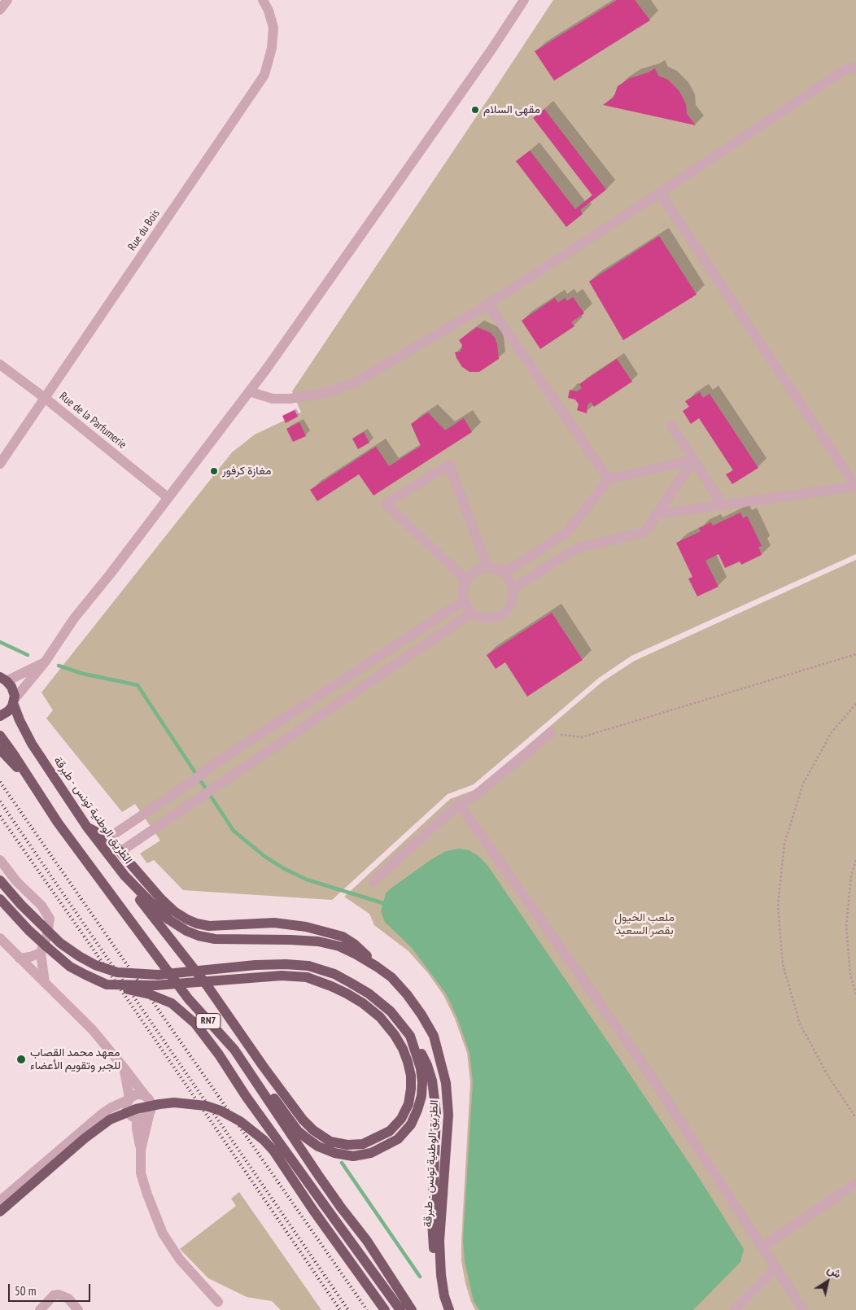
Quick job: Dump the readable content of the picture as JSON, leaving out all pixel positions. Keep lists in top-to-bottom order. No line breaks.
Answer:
{"streets":{"main road":["الطريق الوطنية تونس - طبرقة","RN7"],"street":["Rue du Bois","Rue de la Parfumerie"]},"crossings":[["Rue du Bois","Rue de la Parfumerie"]],"parks":["ملعب الخيول بقصر السعيد"],"places":["مقهى السلام","مغازة كرفور","معهد محمد القصاب للجبر وتقويم الأعضاء"],"scale_bar":"50 m","north":"top right"}
